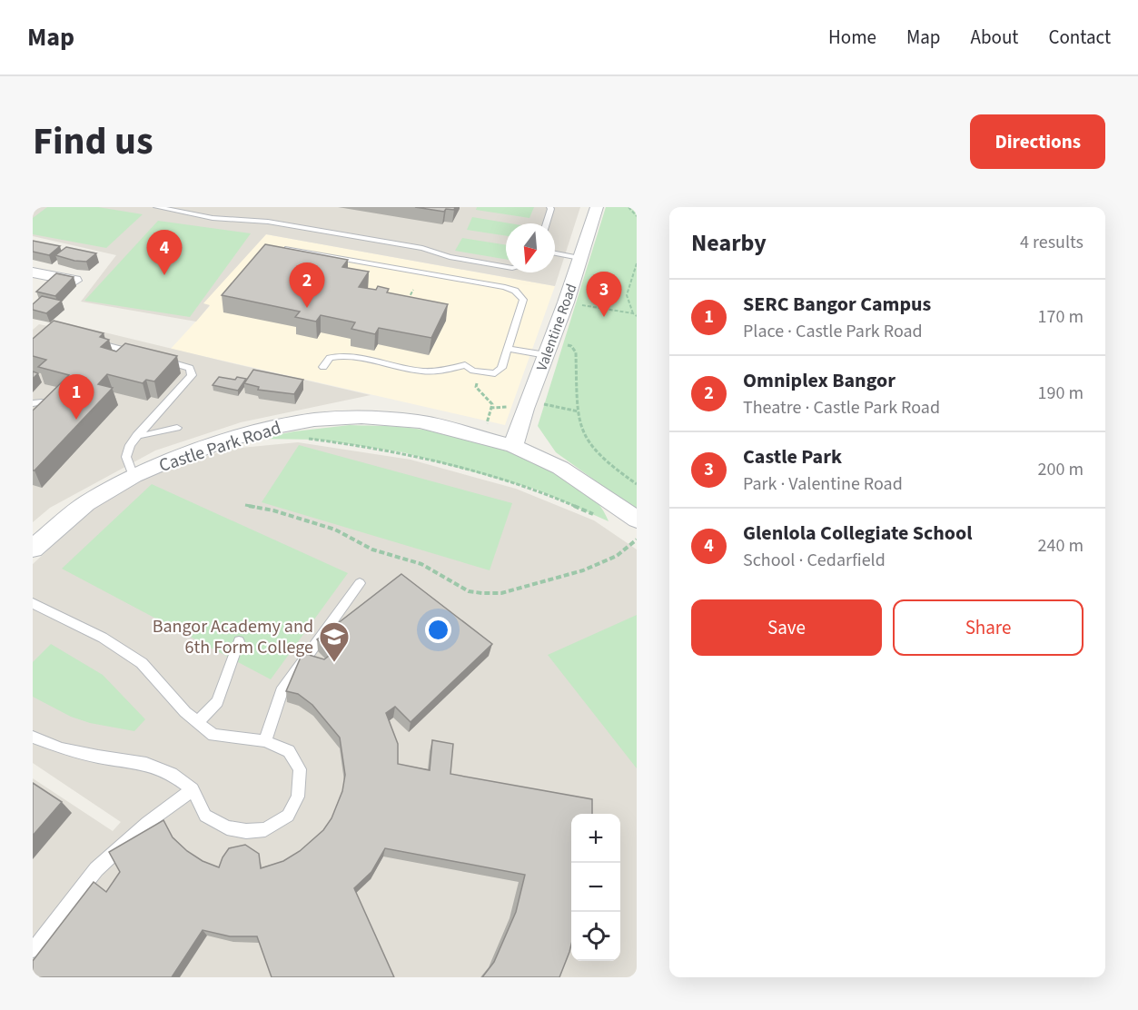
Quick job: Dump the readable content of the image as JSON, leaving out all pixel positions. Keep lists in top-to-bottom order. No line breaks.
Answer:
{"streets":{"street":["Valentine Road","Castle Park Road"]},"crossings":[["Valentine Road","Castle Park Road"]],"places":{"school or university":["Bangor Academy and 6th Form College"]},"north":"bottom","page":{"header":"Map","nav":["Home","Map","About","Contact"],"title":"Find us","buttons":["Directions",["Save","Share"]],"heading":["Nearby","4 results"],"pins":["4","2","3","1"],"list":[{"mark":"1","name":"SERC Bangor Campus","note":"Place · Castle Park Road","value":"170 m"},{"mark":"2","name":"Omniplex Bangor","note":"Theatre · Castle Park Road","value":"190 m"},{"mark":"3","name":"Castle Park","note":"Park · Valentine Road","value":"200 m"},{"mark":"4","name":"Glenlola Collegiate School","note":"School · Cedarfield","value":"240 m"}],"map_buttons":["+","−"]}}
